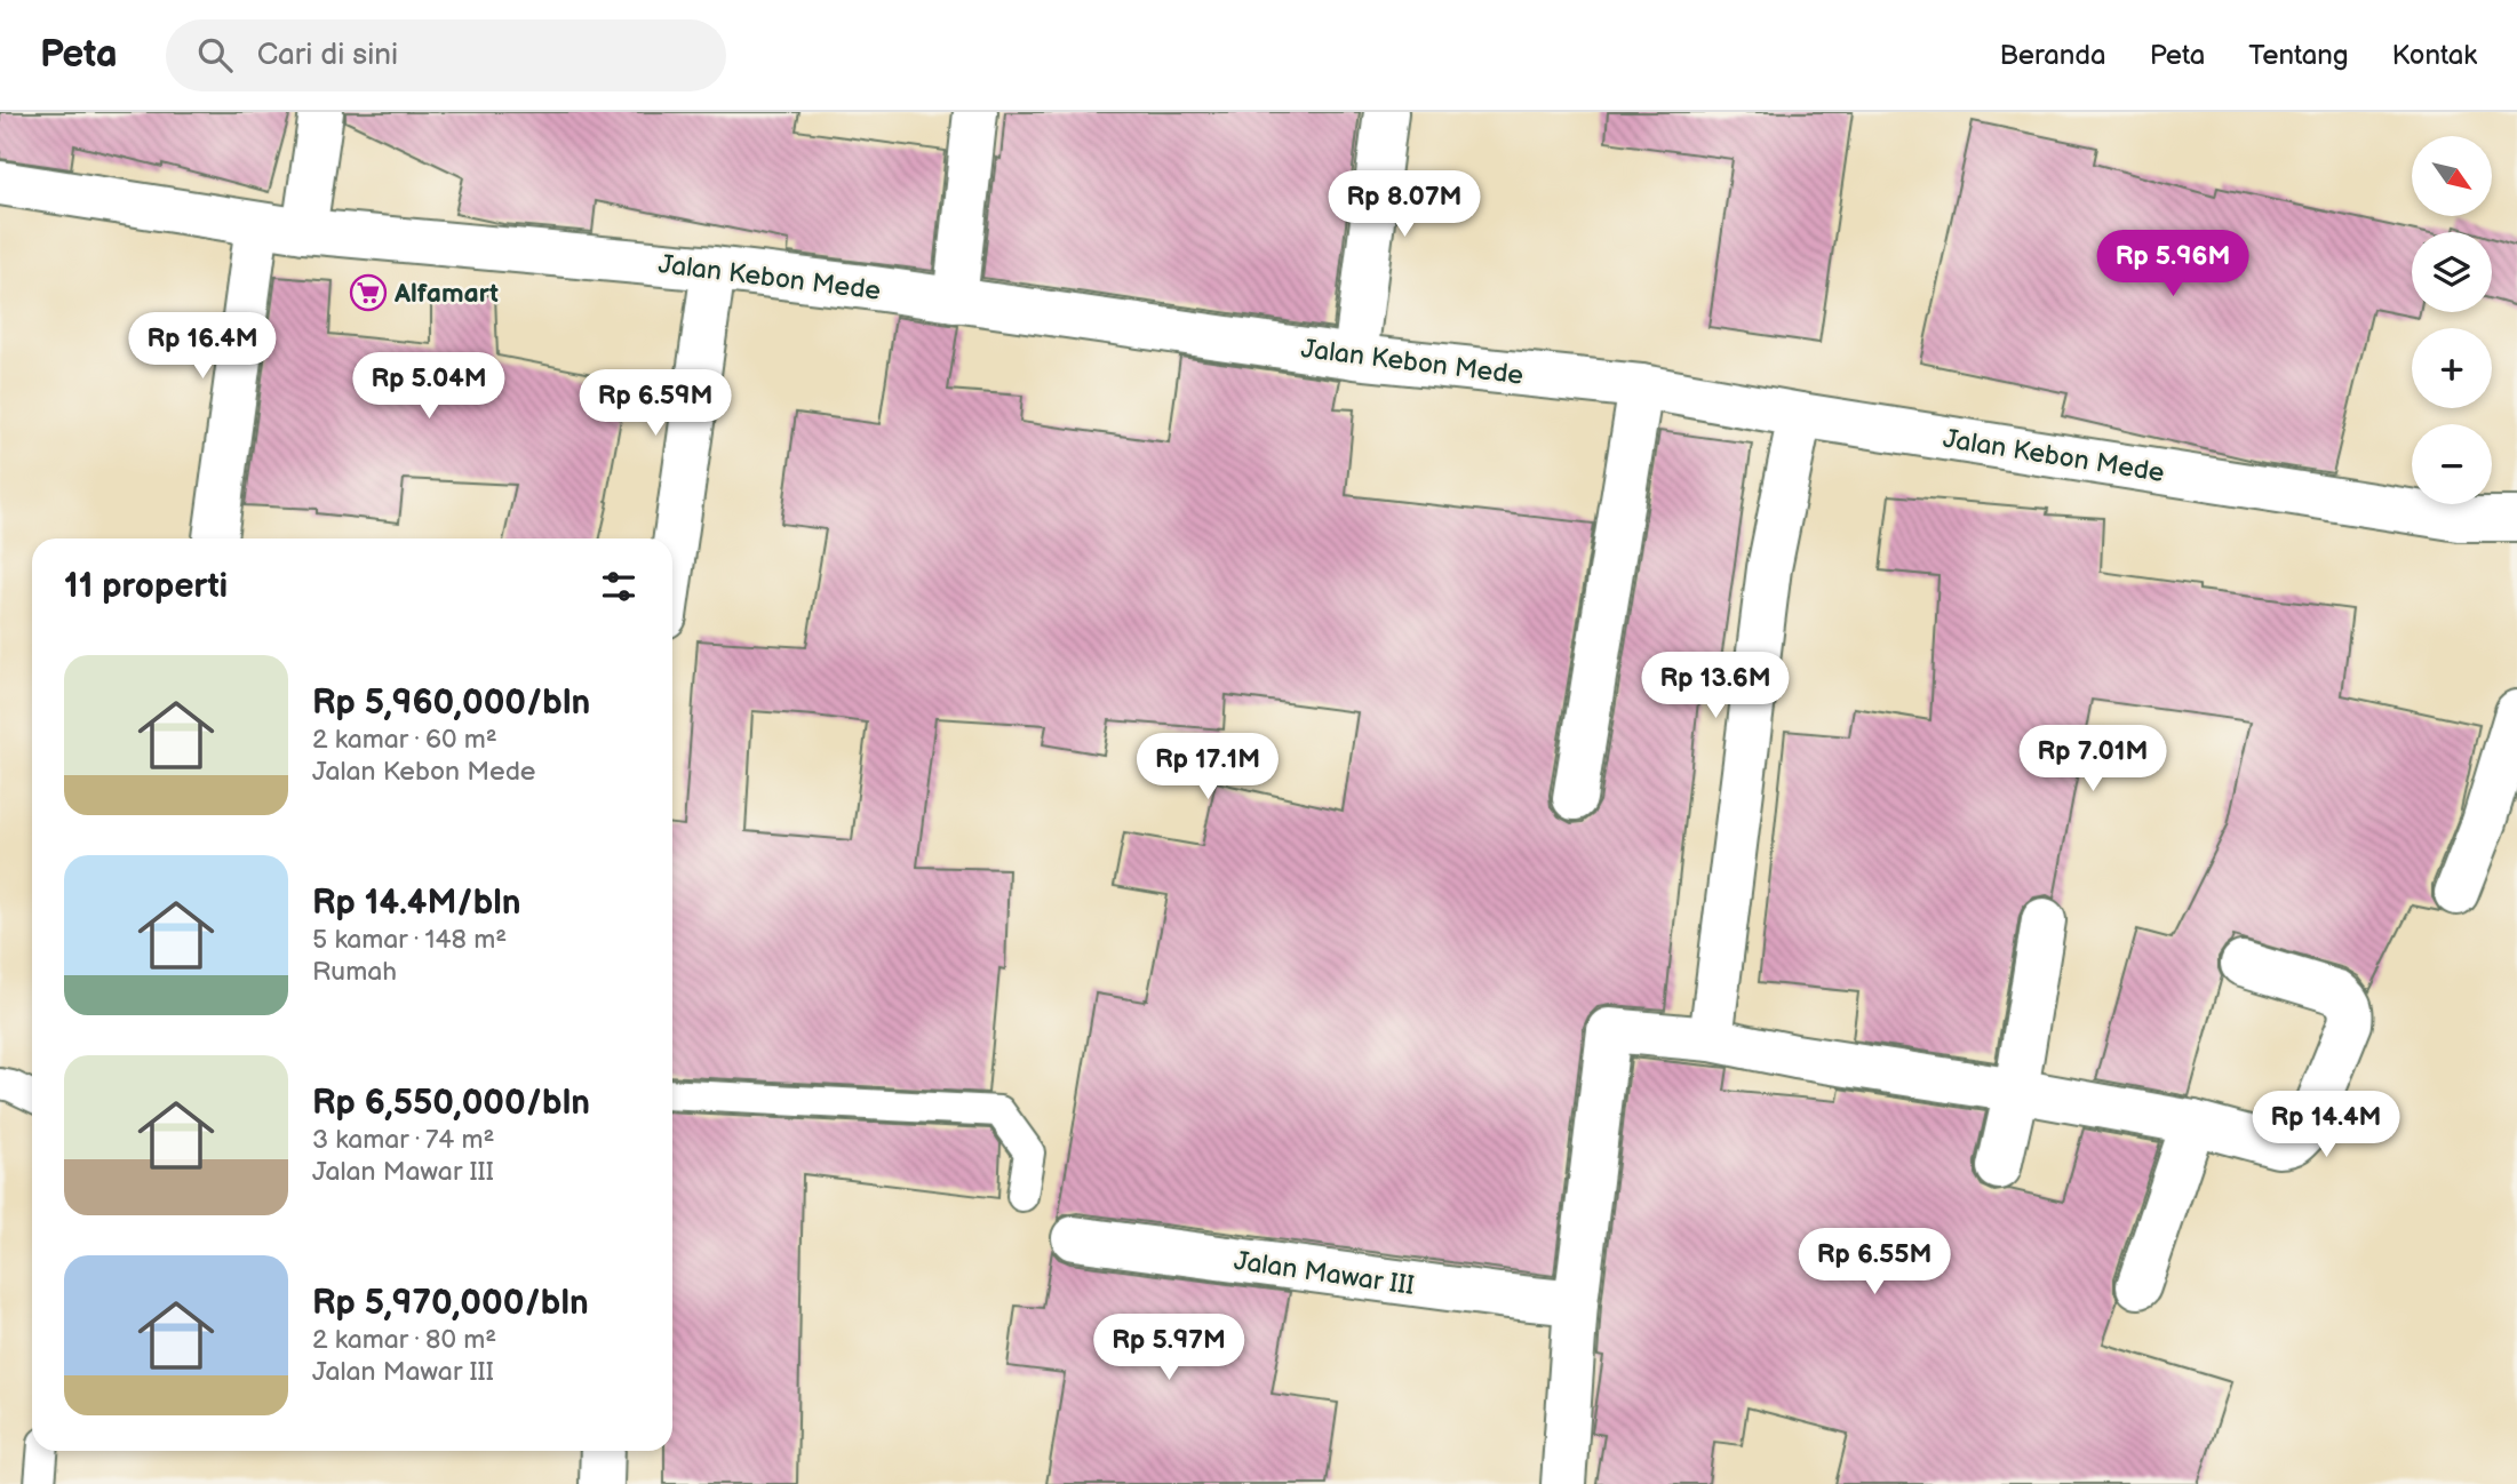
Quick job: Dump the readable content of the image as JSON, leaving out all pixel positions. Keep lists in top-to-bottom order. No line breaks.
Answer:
{"streets":{"street":["Jalan Kebon Mede","Jalan Mawar III"]},"places":{"supermarket":["Alfamart"]},"north":"bottom right","page":{"header":"Peta","search":"Cari di sini","nav":["Beranda","Peta","Tentang","Kontak"],"map_buttons":["+","−"],"price":["Rp 8.07M","Rp 5.96M","Rp 16.4M","Rp 5.04M","Rp 6.59M","Rp 13.6M","Rp 7.01M","Rp 17.1M","Rp 14.4M","Rp 6.55M","Rp 5.97M"],"heading":"11 properti","list":[{"name":"Rp 5,960,000/bln","note":"2 kamar · 60 m² · Jalan Kebon Mede"},{"name":"Rp 14.4M/bln","note":"5 kamar · 148 m² · Rumah"},{"name":"Rp 6,550,000/bln","note":"3 kamar · 74 m² · Jalan Mawar III"},{"name":"Rp 5,970,000/bln","note":"2 kamar · 80 m² · Jalan Mawar III"}]}}
